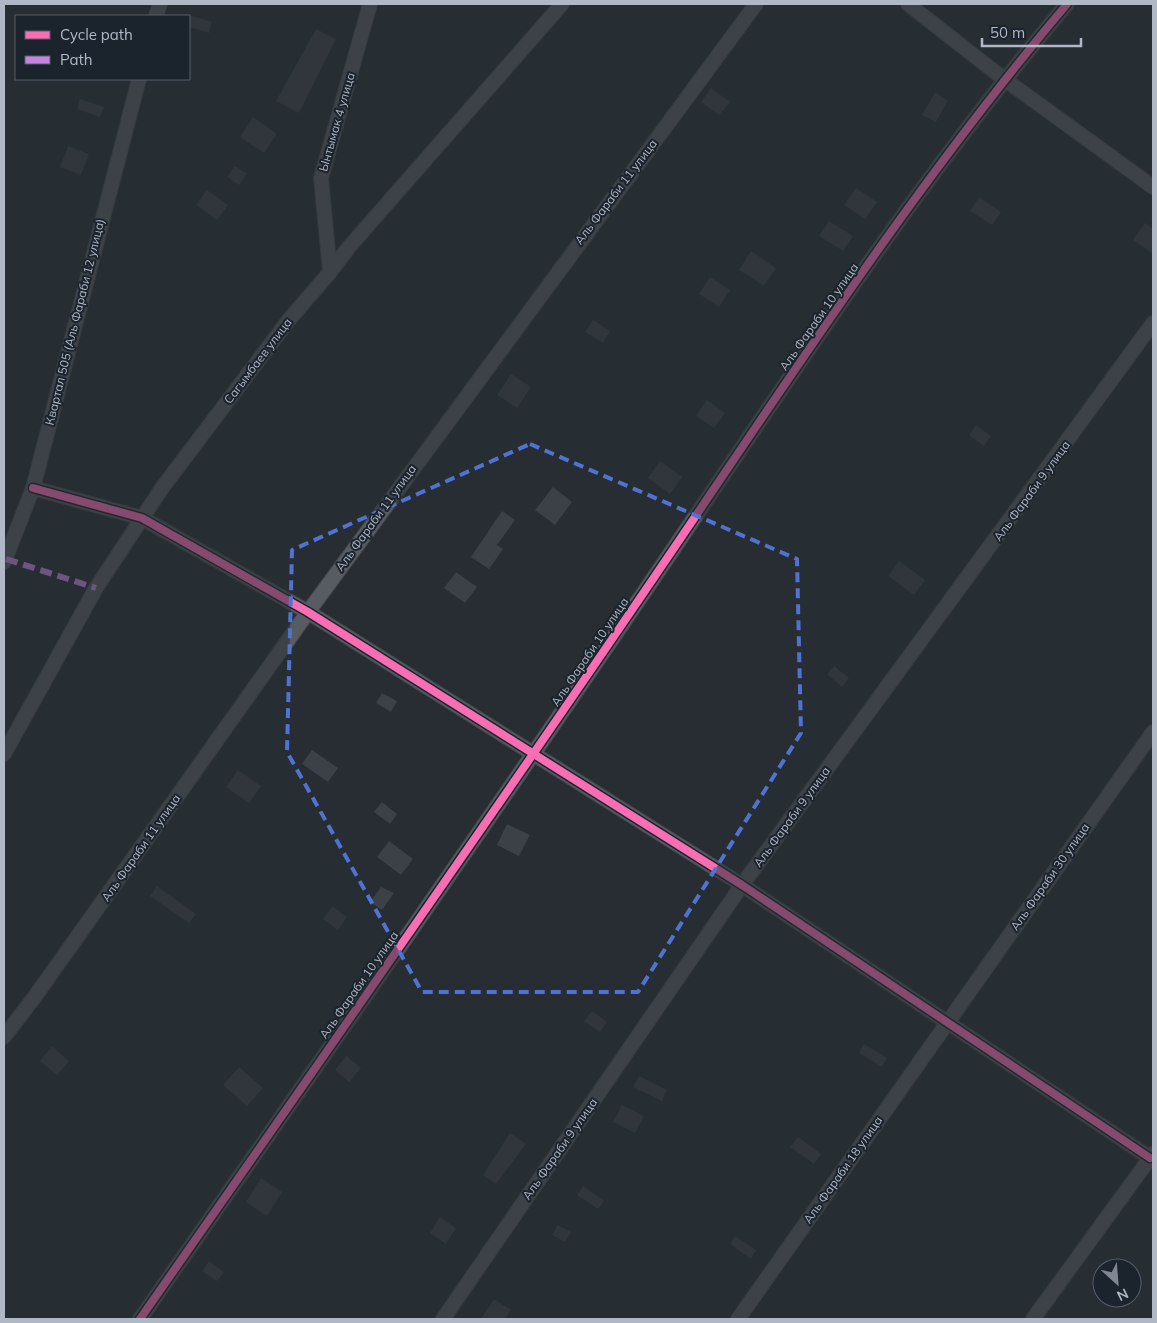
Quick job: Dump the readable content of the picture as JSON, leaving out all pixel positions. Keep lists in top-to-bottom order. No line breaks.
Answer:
{"streets":{"street":["Ынтымак 4 улица","Аль Фараби 11 улица","Аль Фараби 10 улица","Квартал 505 (Аль Фараби 12 улица)","Сагымбаев улица","Аль Фараби 9 улица","Аль Фараби 30 улица","Аль Фараби 18 улица"]},"crossings":[["Ынтымак 4 улица","Сагымбаев улица"],["Аль Фараби 30 улица","Аль Фараби 18 улица"]],"legend":["Cycle path","Path"],"scale_bar":"50 m","north":"bottom right"}
